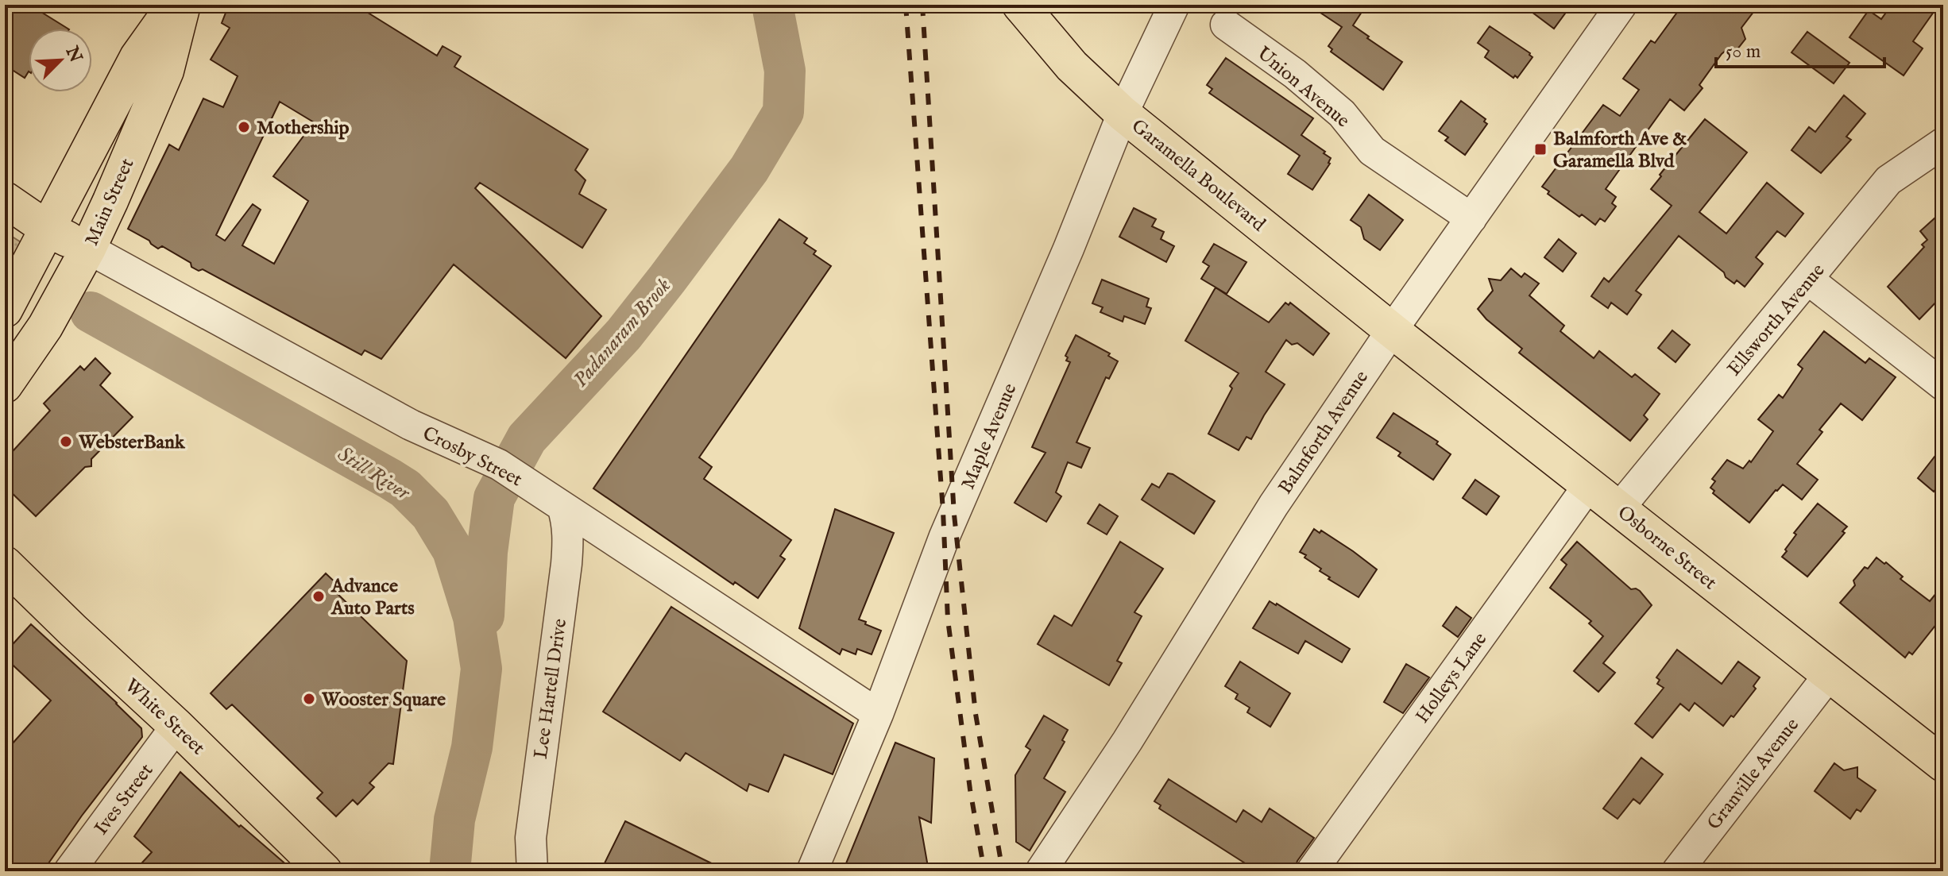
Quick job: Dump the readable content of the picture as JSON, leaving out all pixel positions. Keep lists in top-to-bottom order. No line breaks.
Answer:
{"streets":{"main road":["Garamella Boulevard","Main Street","Crosby Street","Osborne Street","White Street"],"street":["Union Avenue","Ellsworth Avenue","Balmforth Avenue","Maple Avenue","Holleys Lane","Lee Hartell Drive","Granville Avenue","Ives Street"]},"crossings":[["Union Avenue","Balmforth Avenue"],["Garamella Boulevard","Balmforth Avenue"],["Garamella Boulevard","Maple Avenue"],["Garamella Boulevard","Osborne Street"],["Main Street","Crosby Street"],["Ellsworth Avenue","Osborne Street"],["Balmforth Avenue","Osborne Street"],["Maple Avenue","Crosby Street"],["Crosby Street","Lee Hartell Drive"],["Osborne Street","Holleys Lane"],["Osborne Street","Granville Avenue"],["White Street","Ives Street"]],"water":["Padanaram Brook","Still River"],"places":{"other":["Mothership","WebsterBank","Advance Auto Parts","Wooster Square"],"transit":["Balmforth Ave & Garamella Blvd"]},"scale_bar":"50 m","north":"top right"}
